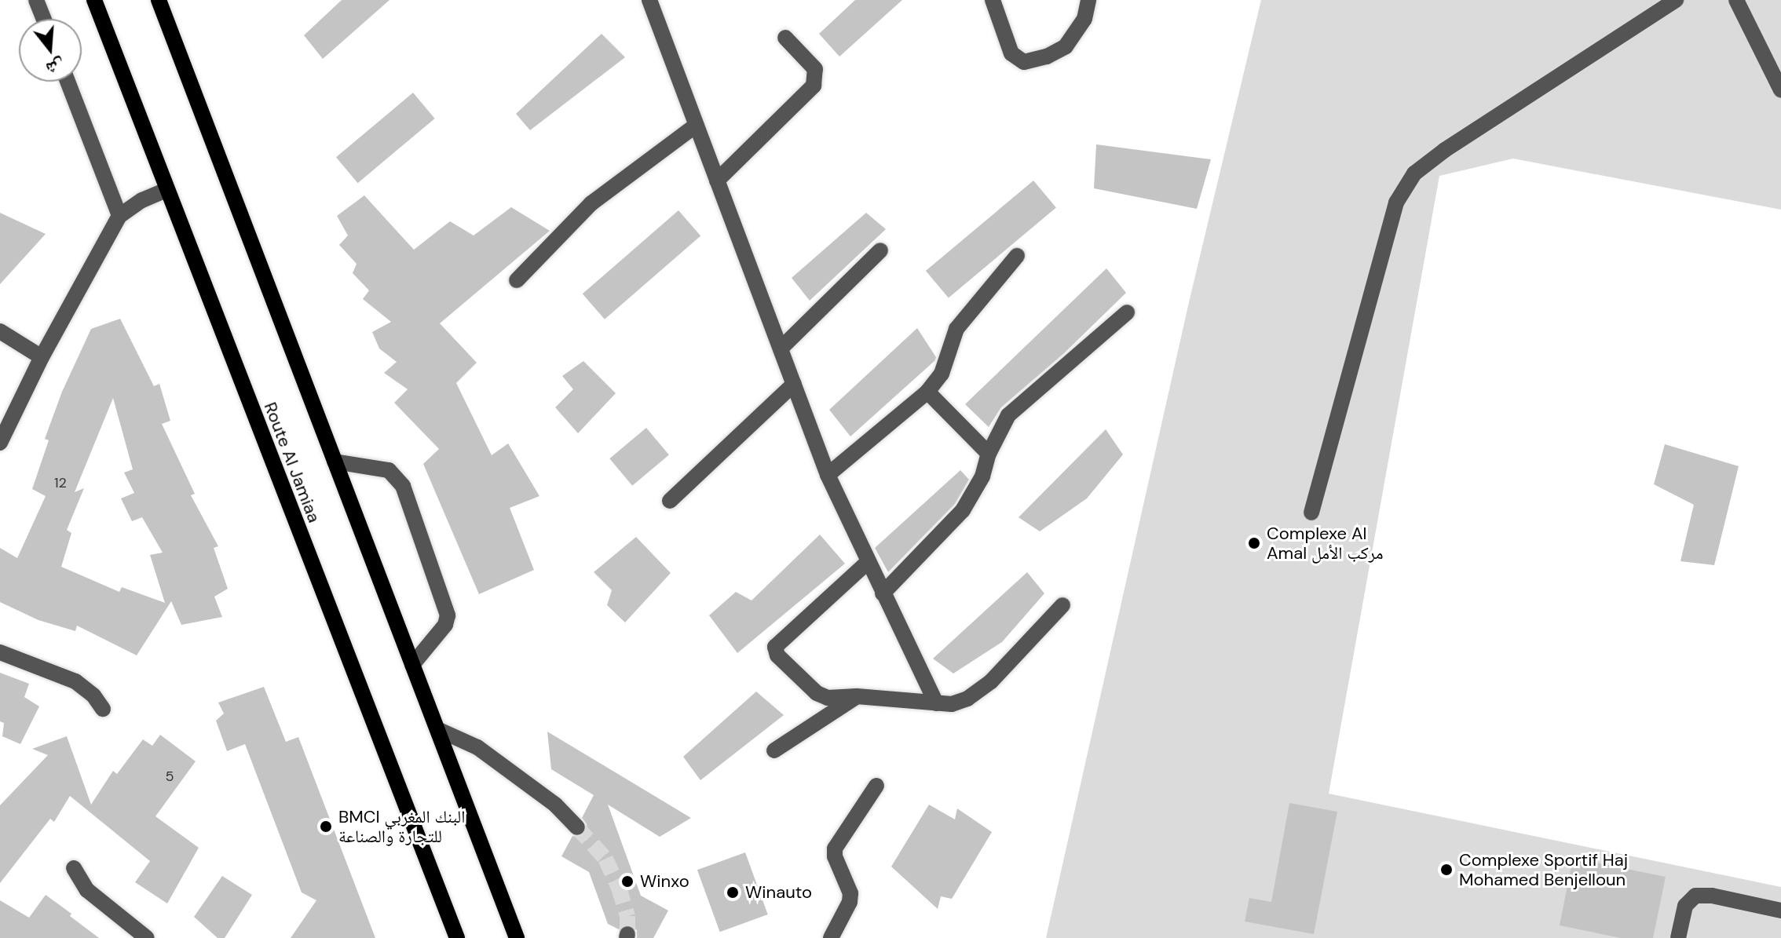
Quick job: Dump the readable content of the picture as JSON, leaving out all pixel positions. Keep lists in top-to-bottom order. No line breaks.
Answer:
{"streets":{"main road":["Route Al Jamiaa"]},"places":["Complexe Al Amal مركب الأمل","BMCI البنك المغربي للتجارة والصناعة","Complexe Sportif Haj Mohamed Benjelloun","Winxo","Winauto"],"house_numbers":["12","5"],"north":"bottom"}
